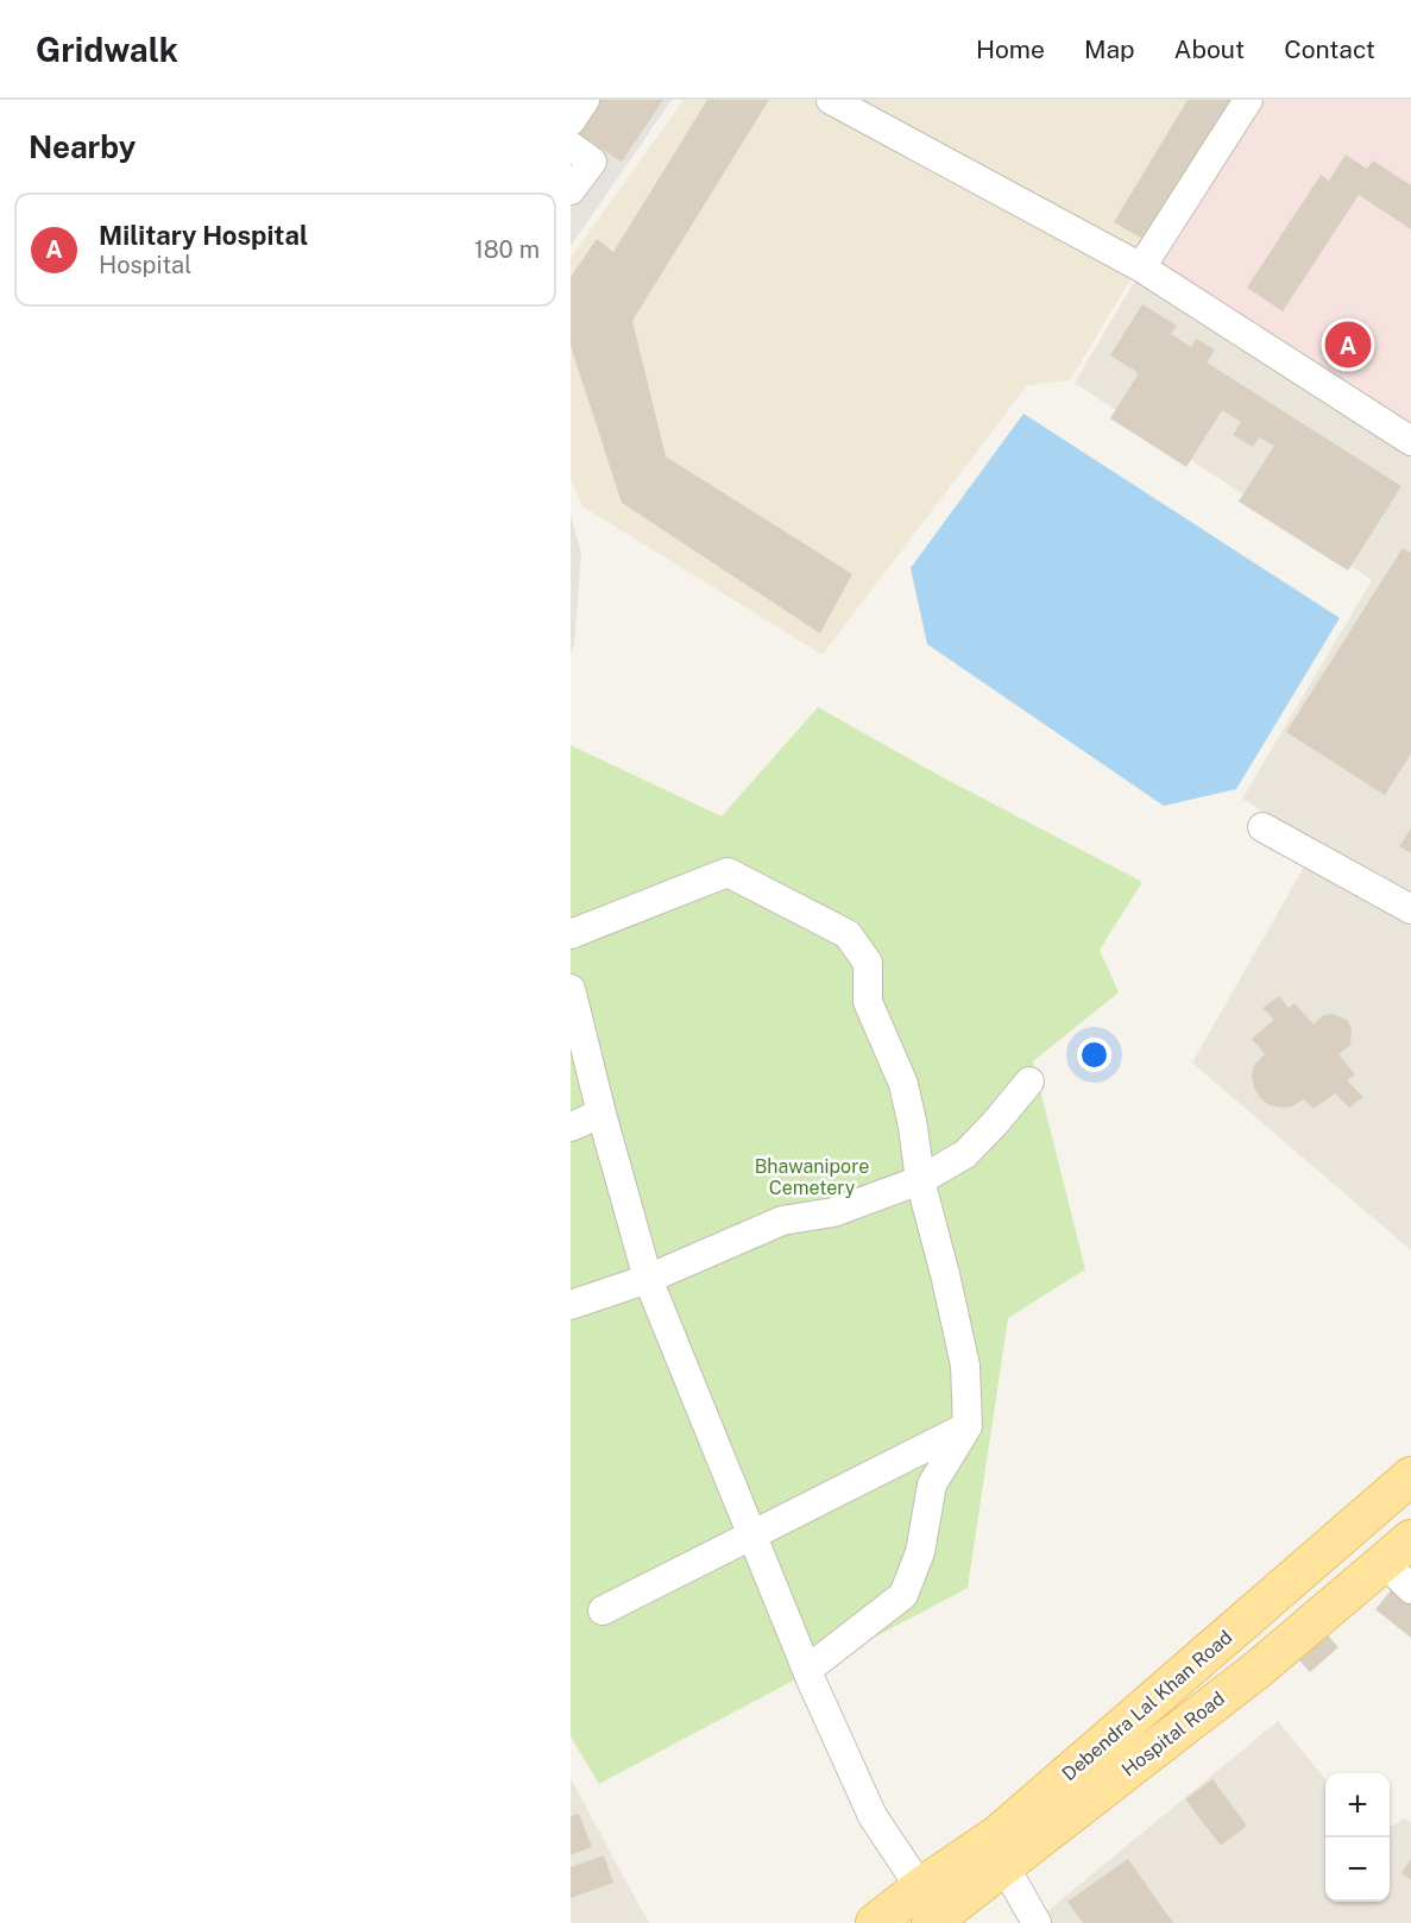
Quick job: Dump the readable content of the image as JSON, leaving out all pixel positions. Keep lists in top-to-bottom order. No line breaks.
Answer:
{"streets":{"main road":["Debendra Lal Khan Road","Hospital Road"]},"parks":["Bhawanipore Cemetery"],"page":{"header":"Gridwalk","nav":["Home","Map","About","Contact"],"heading":"Nearby","list":[{"mark":"A","name":"Military Hospital","note":"Hospital","value":"180 m"}],"pins":"A","map_buttons":["+","−"]}}
